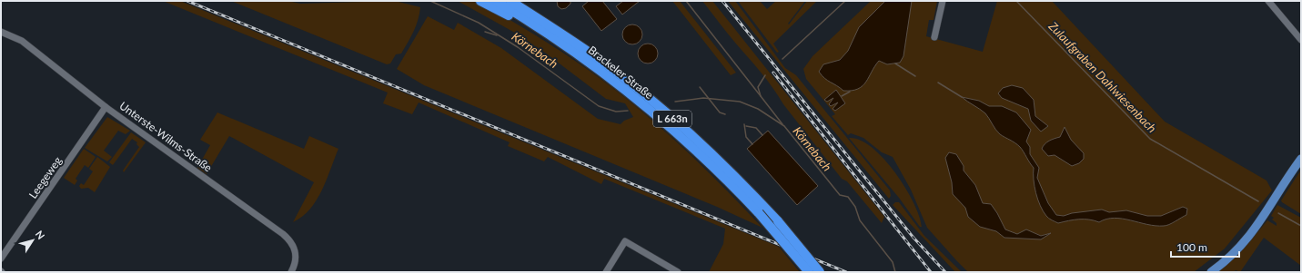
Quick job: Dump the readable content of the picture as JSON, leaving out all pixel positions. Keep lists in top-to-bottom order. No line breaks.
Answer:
{"streets":{"highway":["Brackeler Straße","L 663n"],"street":["Unterste-Wilms-Straße","Leegeweg"]},"crossings":[["Unterste-Wilms-Straße","Leegeweg"]],"water":["Körnebach","Zulaufgraben Dahlwiesenbach"],"scale_bar":"100 m","north":"top right"}
